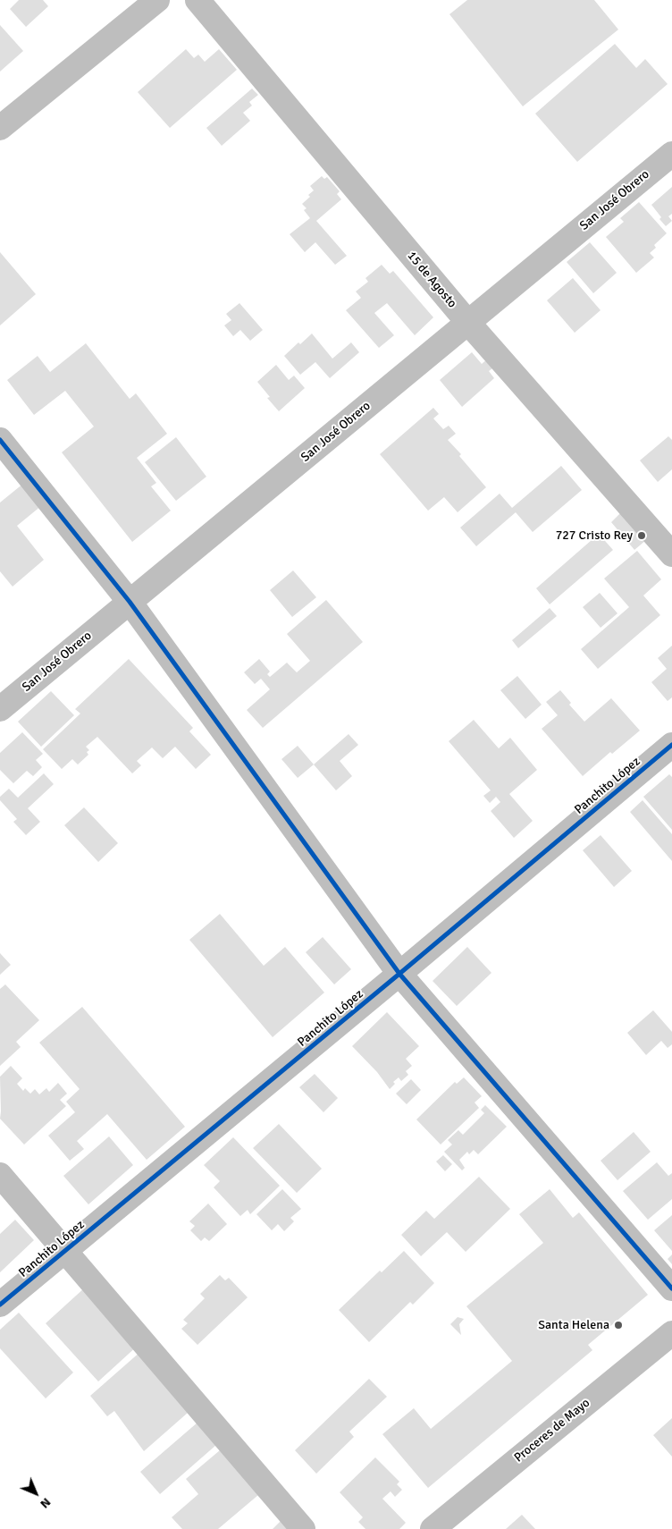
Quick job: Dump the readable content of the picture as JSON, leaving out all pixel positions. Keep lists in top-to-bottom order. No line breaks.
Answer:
{"streets":{"street":["San José Obrero","15 de Agosto","Panchito López","Proceres de Mayo"]},"crossings":[["San José Obrero","15 de Agosto"]],"places":["727 Cristo Rey","Santa Helena"],"north":"bottom right"}
